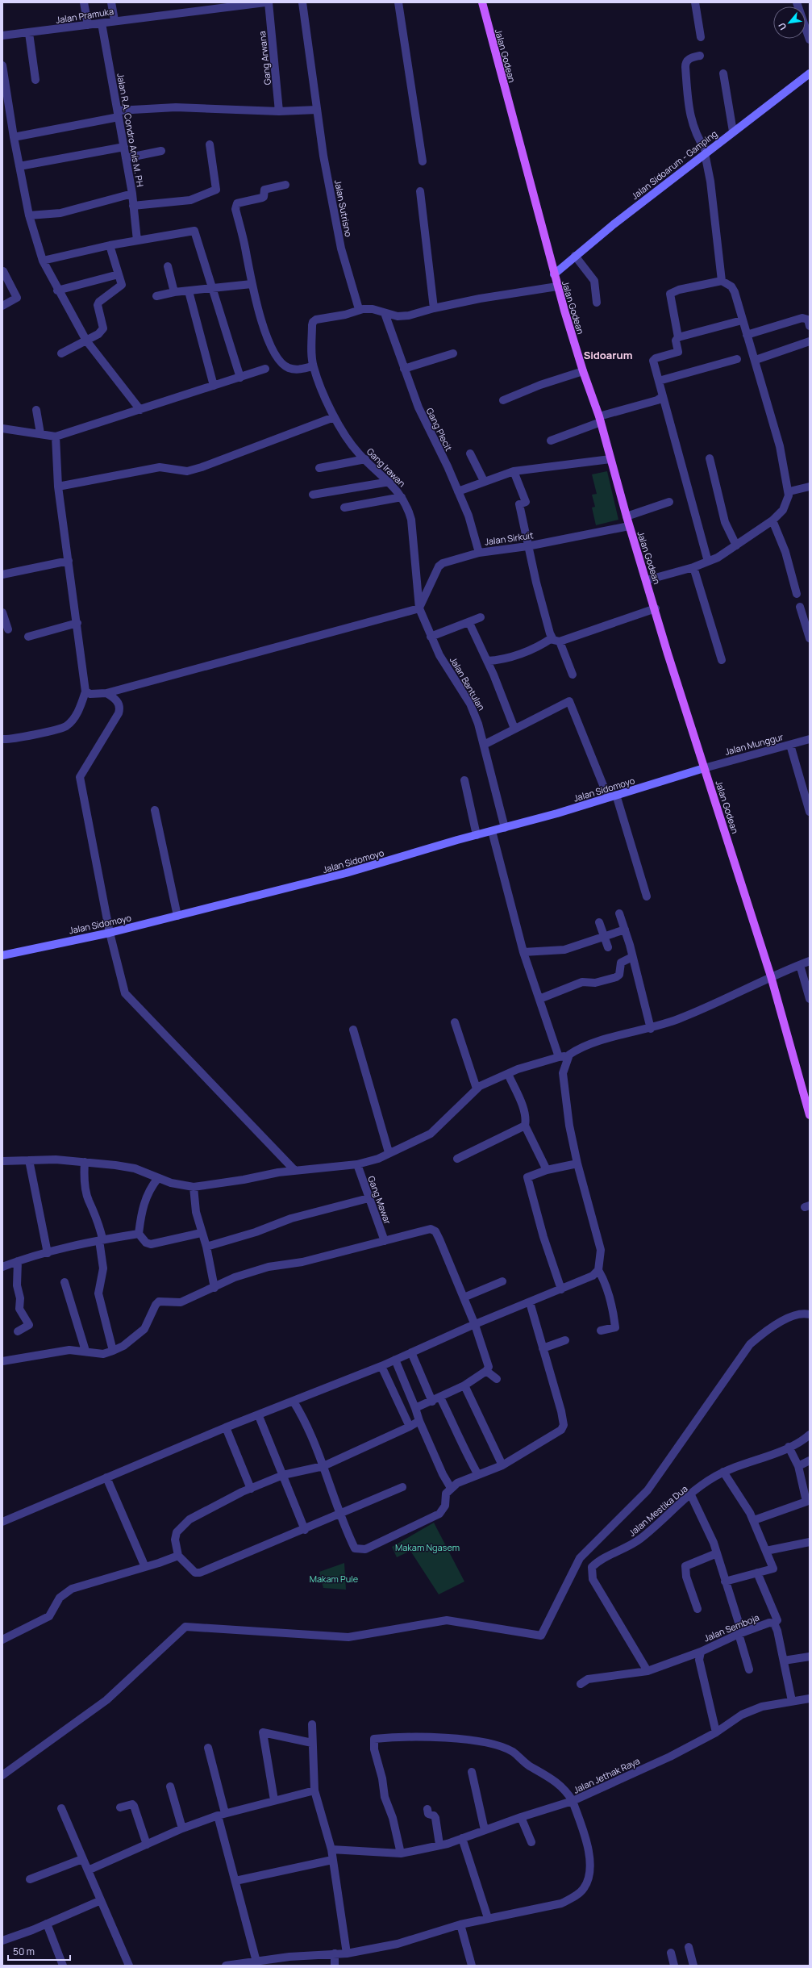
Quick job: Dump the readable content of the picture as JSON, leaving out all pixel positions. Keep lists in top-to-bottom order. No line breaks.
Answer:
{"streets":{"main road":["Jalan Godean","Jalan Sidoarum - Gamping","Jalan Sidomoyo"],"street":["Jalan Pramuka","Gang Arwana","Jalan R.A. Condro Anis M. PH","Jalan Sutrisno","Gang Plecit","Gang Irawan","Jalan Sirkuit","Jalan Bantulan","Jalan Munggur","Gang Mawar","Jalan Mestika Dua","Jalan Semboja","Jalan Jethak Raya"]},"crossings":[["Jalan Pramuka","Gang Arwana"],["Jalan Pramuka","Jalan R.A. Condro Anis M. PH"],["Jalan Godean","Jalan Sidoarum - Gamping"],["Jalan Godean","Jalan Sirkuit"],["Jalan Godean","Jalan Munggur"],["Jalan Godean","Jalan Sidomoyo"],["Gang Plecit","Jalan Sirkuit"],["Gang Irawan","Jalan Sirkuit"],["Gang Irawan","Jalan Bantulan"],["Jalan Sirkuit","Jalan Bantulan"],["Jalan Bantulan","Jalan Sidomoyo"],["Jalan Munggur","Jalan Sidomoyo"],["Jalan Semboja","Jalan Jethak Raya"]],"districts":["Sidoarum"],"parks":["Makam Ngasem","Makam Pule"],"scale_bar":"50 m","north":"bottom left"}
